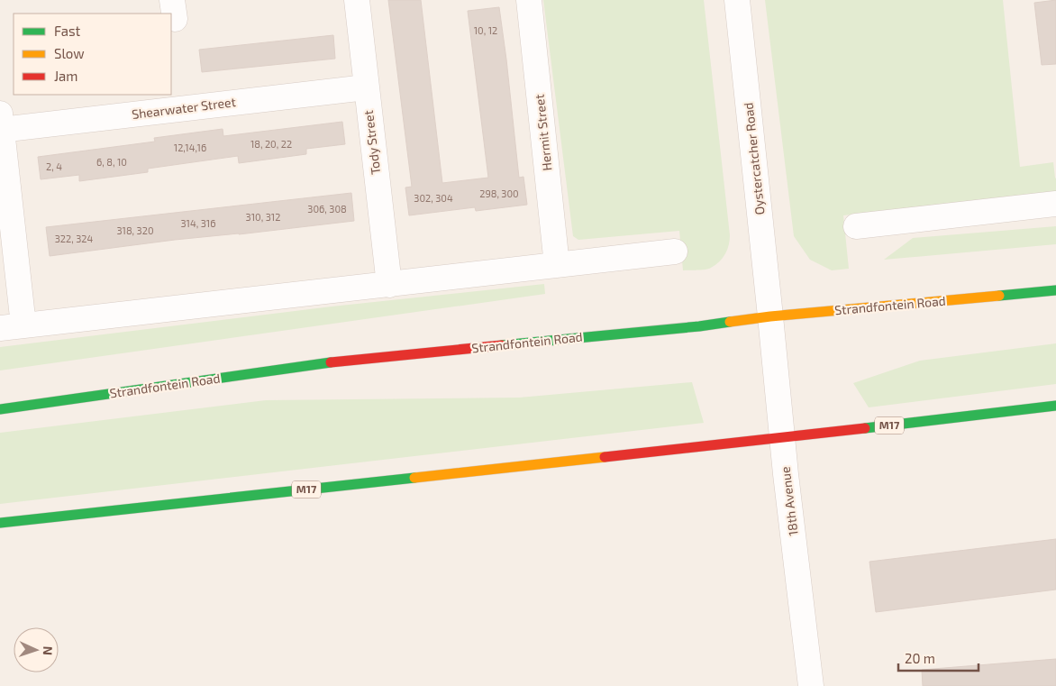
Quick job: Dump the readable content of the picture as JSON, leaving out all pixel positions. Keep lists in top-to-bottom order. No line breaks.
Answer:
{"streets":{"main road":["Strandfontein Road","M17"],"street":["Shearwater Street","Hermit Street","Tody Street","Oystercatcher Road","18th Avenue"]},"crossings":[["Shearwater Street","Tody Street"],["Oystercatcher Road","Strandfontein Road"],["Oystercatcher Road","18th Avenue"],["Strandfontein Road","18th Avenue"],["M17","18th Avenue"]],"house_numbers":["10, 12","18, 20, 22","12,14,16","6, 8, 10","2, 4","298, 300","302, 304","306, 308","310, 312","314, 316","318, 320","322, 324"],"legend":["Fast","Slow","Jam"],"scale_bar":"20 m","north":"right"}
